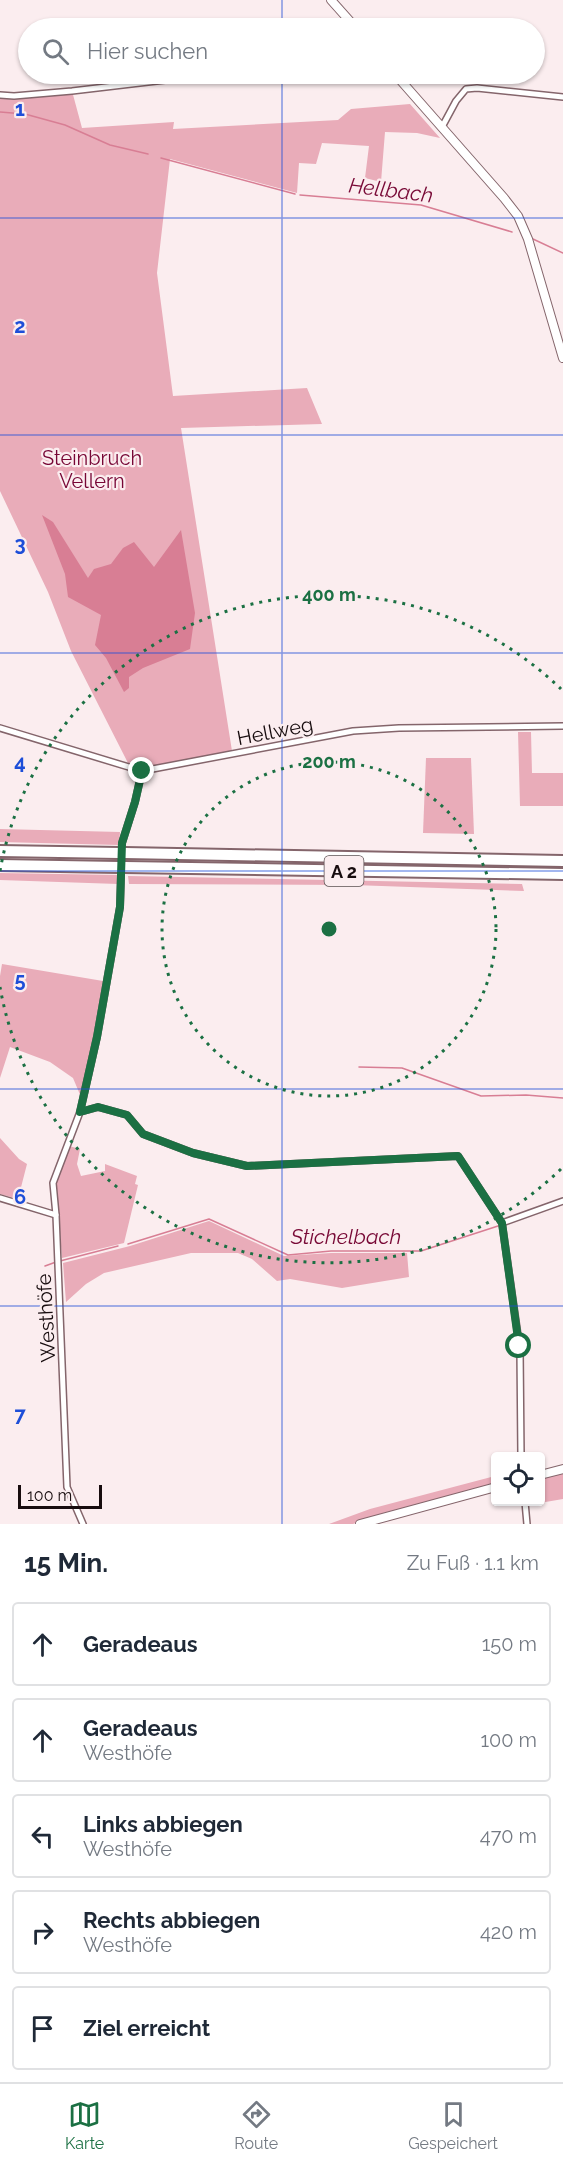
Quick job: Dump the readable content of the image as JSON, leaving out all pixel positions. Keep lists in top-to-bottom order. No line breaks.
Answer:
{"streets":{"highway":["A 2"],"street":["Hellweg","Westhöfe"]},"crossings":[["Hellweg","Westhöfe"]],"water":["Hellbach","Stichelbach"],"parks":["Steinbruch Vellern"],"scale_bar":"100 m","page":{"search":"Hier suchen","scale":"100 m","heading":["15 Min.","Zu Fuß · 1.1 km"],"list":[["Geradeaus","150 m"],["Geradeaus","Westhöfe","100 m"],["Links abbiegen","Westhöfe","470 m"],["Rechts abbiegen","Westhöfe","420 m"],"Ziel erreicht"],"nav":["Karte","Route","Gespeichert"]},"grid":{"rows":["1","2","3","4","5","6","7"]},"rings":["400 m","200 m"]}
